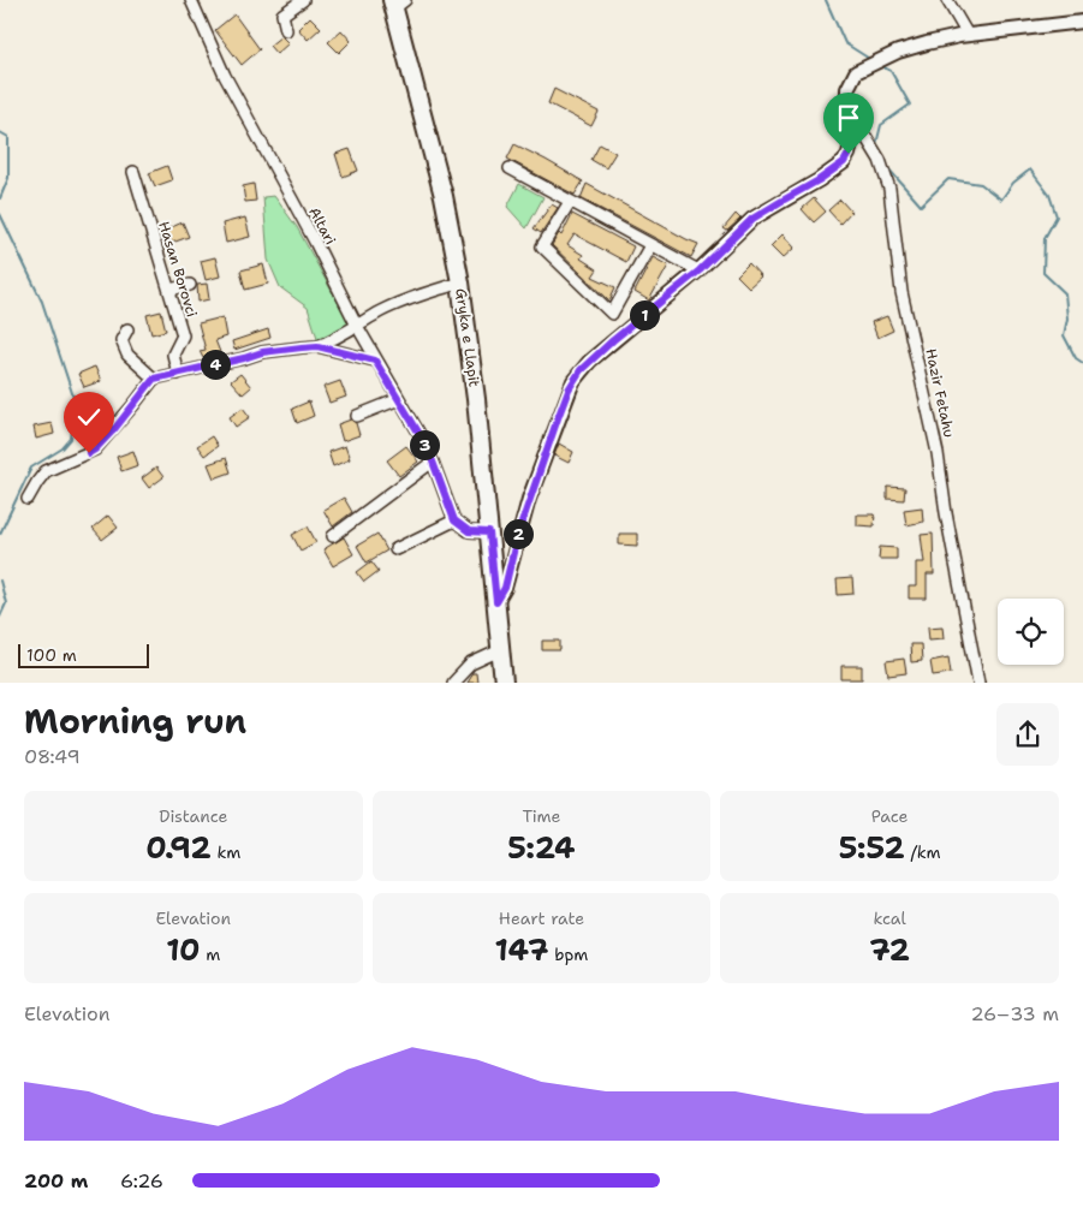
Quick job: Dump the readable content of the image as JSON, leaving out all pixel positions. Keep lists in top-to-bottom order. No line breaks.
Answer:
{"streets":{"main road":["Gryka e Llapit"],"street":["Altari","Hasan Borovci","Hazir Fetahu"]},"scale_bar":"100 m","page":{"pins":["1","4","3","2"],"scale":"100 m","heading":["Morning run","08:49"],"stats":[["Distance","0.92 km"],["Time","5:24"],["Pace","5:52 /km"],["Elevation","10 m"],["Heart rate","147 bpm"],["kcal","72"]],"chart":["Elevation","26–33 m"],"list":[{"name":"200 m","note":"6:26"}]}}
